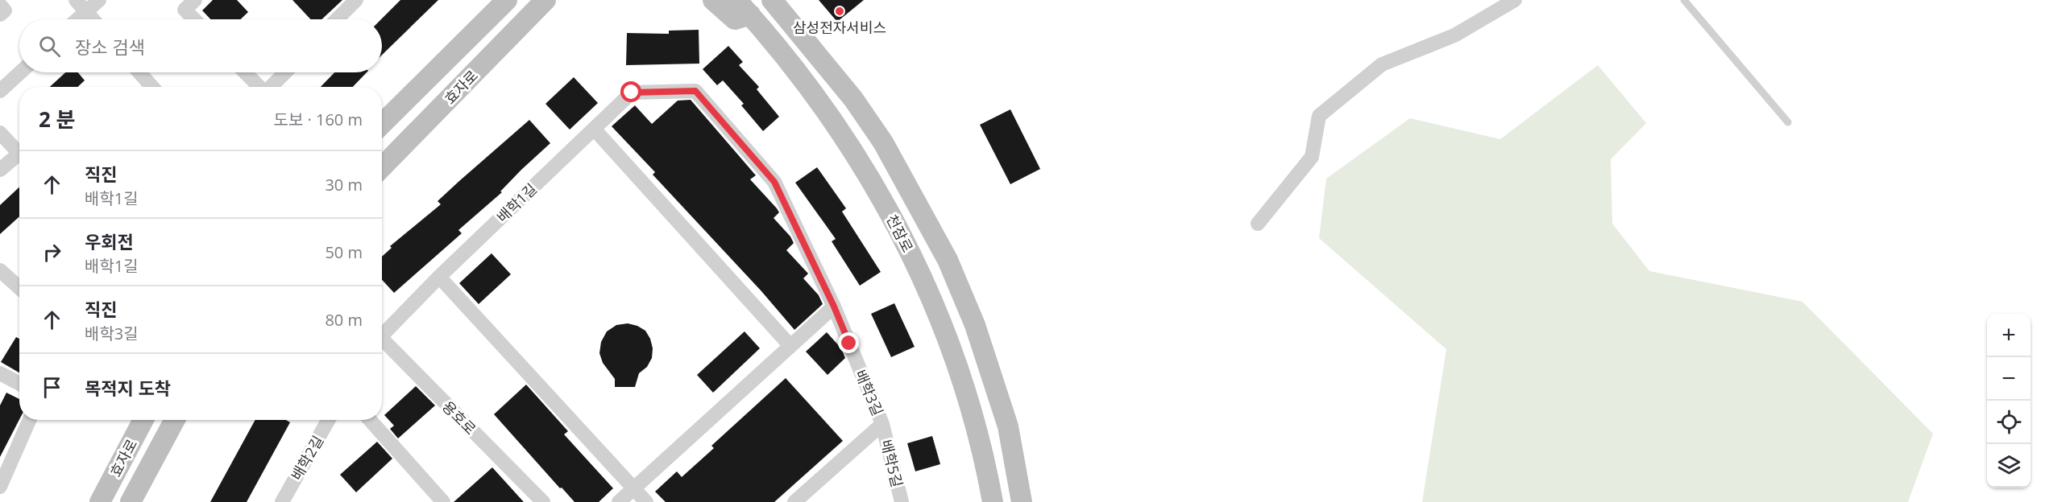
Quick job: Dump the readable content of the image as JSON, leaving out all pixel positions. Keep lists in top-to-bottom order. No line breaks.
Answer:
{"streets":{"street":["효자로","배학1길","천잠로","배학3길","용호로","배학2길","배학5길"]},"crossings":[["배학1길","배학3길"],["배학3길","배학5길"]],"places":["삼성전자서비스"],"page":{"search":"장소 검색","heading":["2 분","도보 · 160 m"],"list":[["직진","배학1길","30 m"],["우회전","배학1길","50 m"],["직진","배학3길","80 m"],"목적지 도착"],"map_buttons":["+","−"]}}
